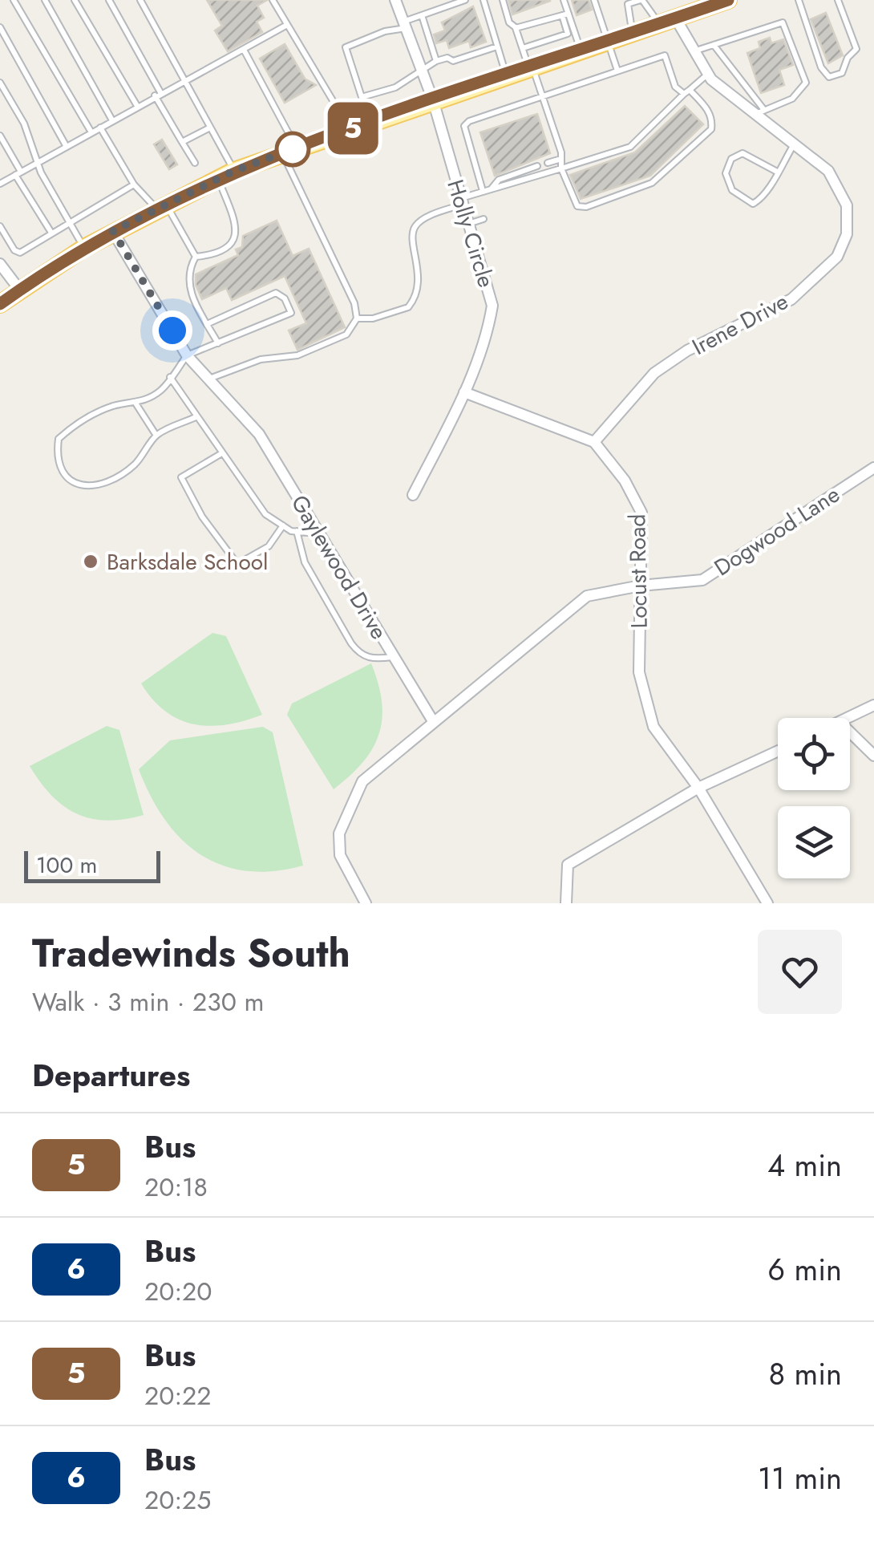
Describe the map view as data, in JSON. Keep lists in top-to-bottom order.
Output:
{
  "streets": {
    "street": [
      "Holly Circle",
      "Irene Drive",
      "Dogwood Lane",
      "Gaylewood Drive",
      "Locust Road"
    ]
  },
  "crossings": [
    ["Holly Circle", "Locust Road"],
    ["Irene Drive", "Locust Road"],
    ["Dogwood Lane", "Gaylewood Drive"],
    ["Dogwood Lane", "Locust Road"]
  ],
  "places": ["Barksdale School"],
  "lines": ["bus line 5"],
  "scale_bar": "100 m",
  "page": {
    "on_map": "5",
    "scale": "100 m",
    "heading": [
      ["Tradewinds South", "Walk · 3 min · 230 m"],
      "Departures"
    ],
    "list": [
      {
        "mark": "5",
        "name": "Bus",
        "note": "20:18",
        "value": "4 min"
      },
      {
        "mark": "6",
        "name": "Bus",
        "note": "20:20",
        "value": "6 min"
      },
      {
        "mark": "5",
        "name": "Bus",
        "note": "20:22",
        "value": "8 min"
      },
      {
        "mark": "6",
        "name": "Bus",
        "note": "20:25",
        "value": "11 min"
      }
    ]
  }
}
